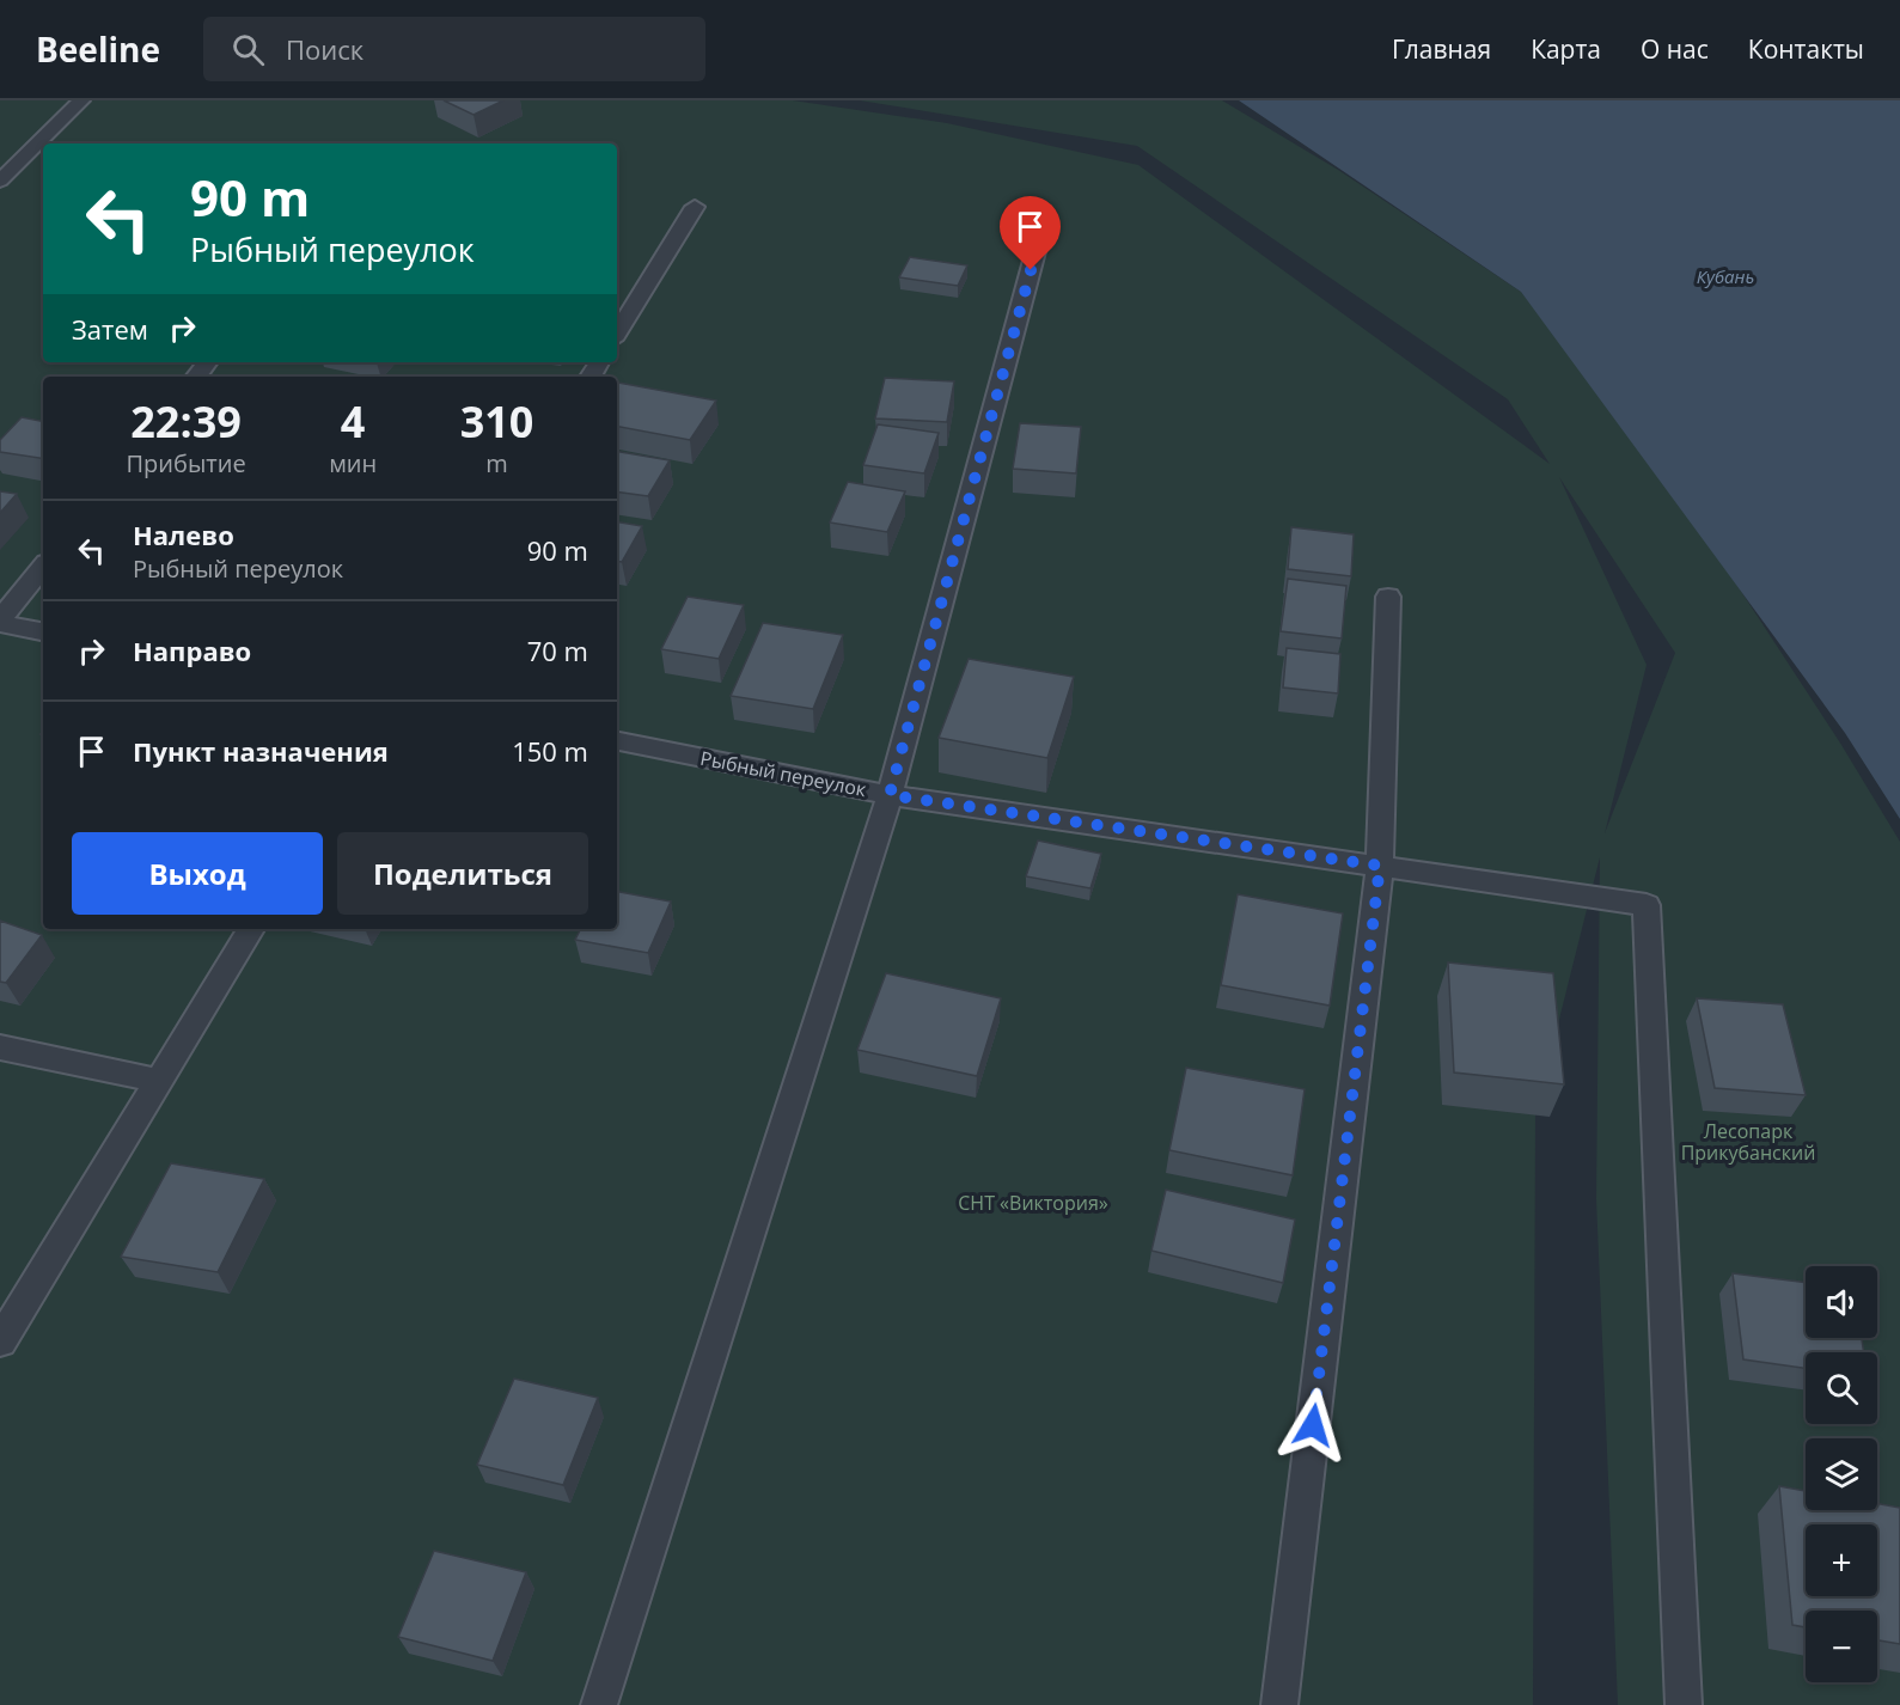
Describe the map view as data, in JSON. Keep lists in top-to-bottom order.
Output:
{
  "streets": {
    "lane": ["Рыбный переулок"]
  },
  "water": ["Кубань"],
  "parks": ["Лесопарк Прикубанский", "СНТ «Виктория»"],
  "page": {
    "header": "Beeline",
    "search": "Поиск",
    "nav": [
      "Главная",
      "Карта",
      "О нас",
      "Контакты"
    ],
    "turn": ["90 m", "Рыбный переулок"],
    "then": "Затем",
    "eta": [
      "22:39",
      "Прибытие",
      "4",
      "мин",
      "310",
      "m"
    ],
    "list": [
      {
        "name": "Налево",
        "note": "Рыбный переулок",
        "value": "90 m"
      },
      {
        "name": "Направо",
        "value": "70 m"
      },
      {
        "name": "Пункт назначения",
        "value": "150 m"
      }
    ],
    "buttons": ["Выход", "Поделиться"],
    "map_buttons": ["+", "−"]
  }
}
